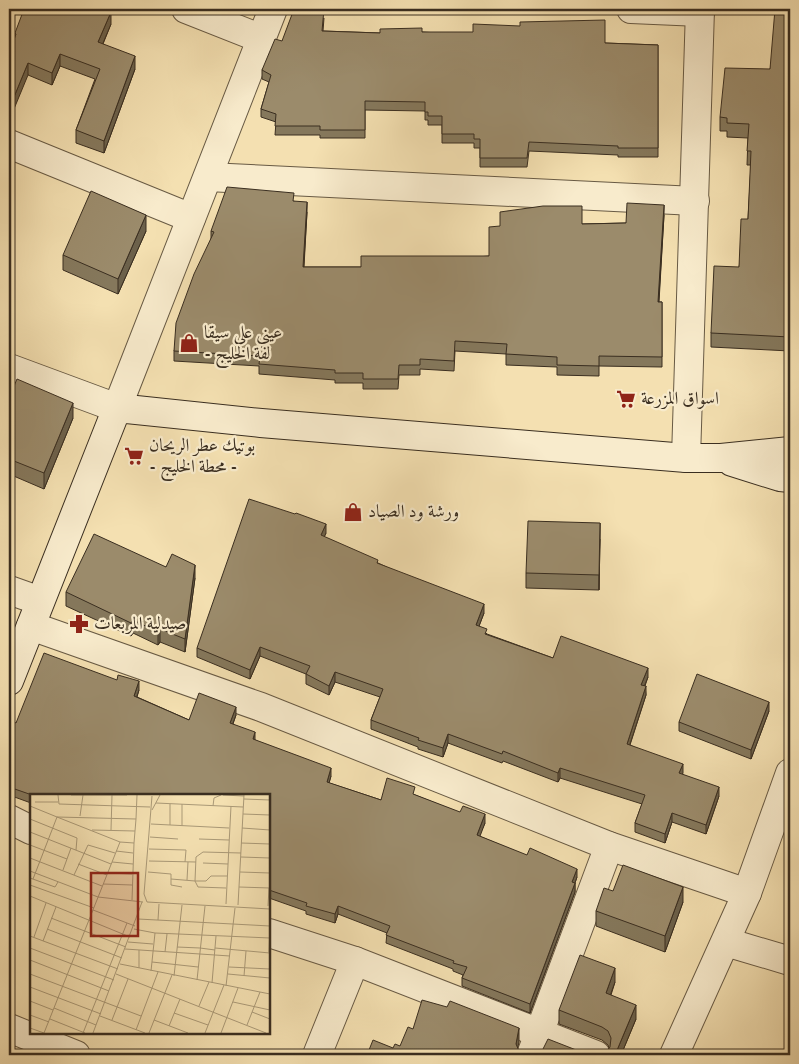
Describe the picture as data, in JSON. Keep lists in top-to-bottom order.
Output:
{
  "places": {
    "shop": ["عيني على سيقا - لفة الخليج", "ورشة ود الصياد"],
    "supermarket": ["اسواق المزرعة", "بوتيك عطر الريحان - محطة الخليج -"],
    "pharmacy": ["صيدلية المربعات"]
  }
}
